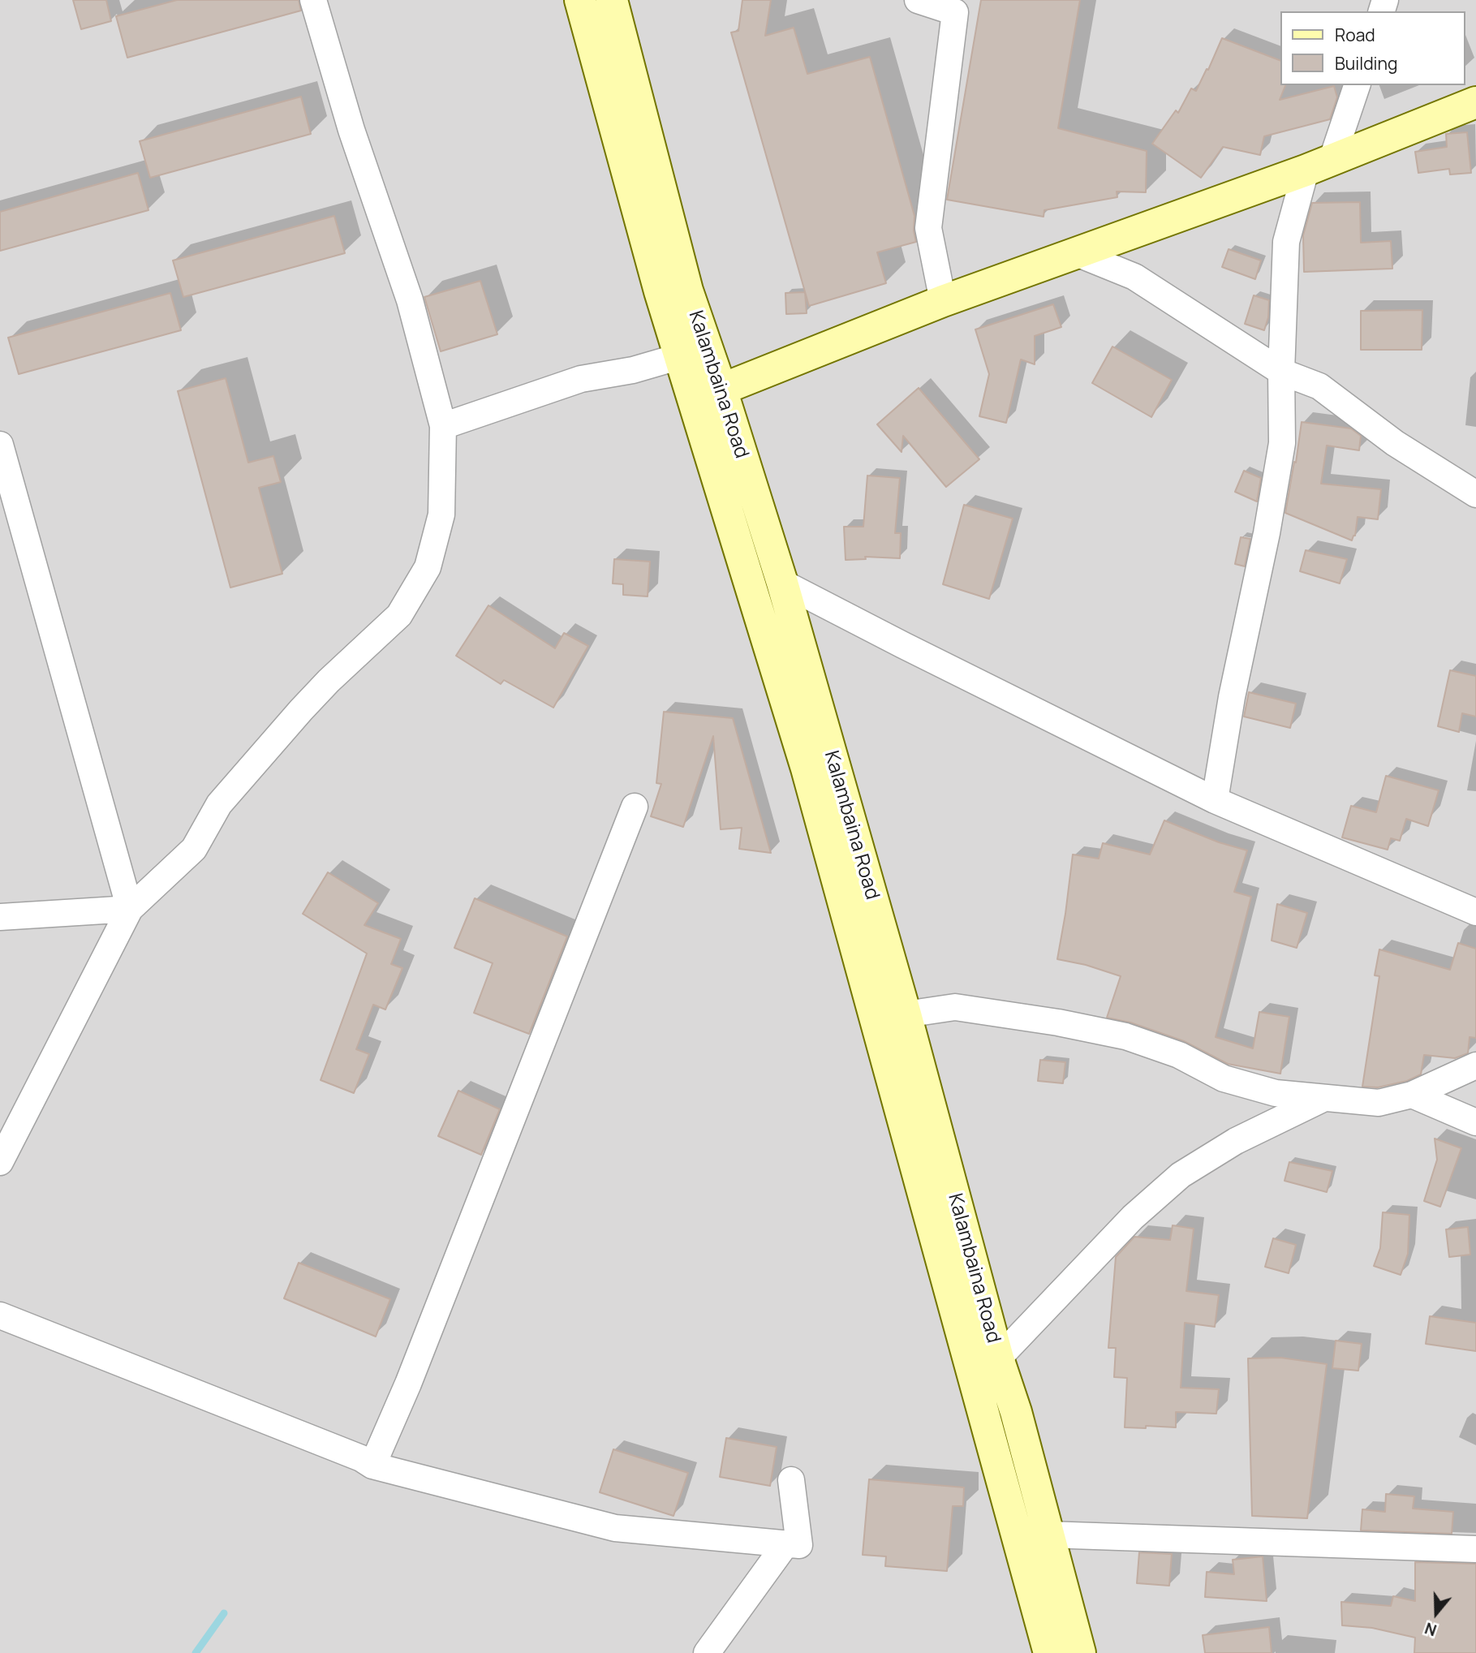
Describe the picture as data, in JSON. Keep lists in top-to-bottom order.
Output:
{
  "streets": {
    "main road": ["Kalambaina Road"]
  },
  "legend": ["Road", "Building"],
  "north": "bottom"
}
